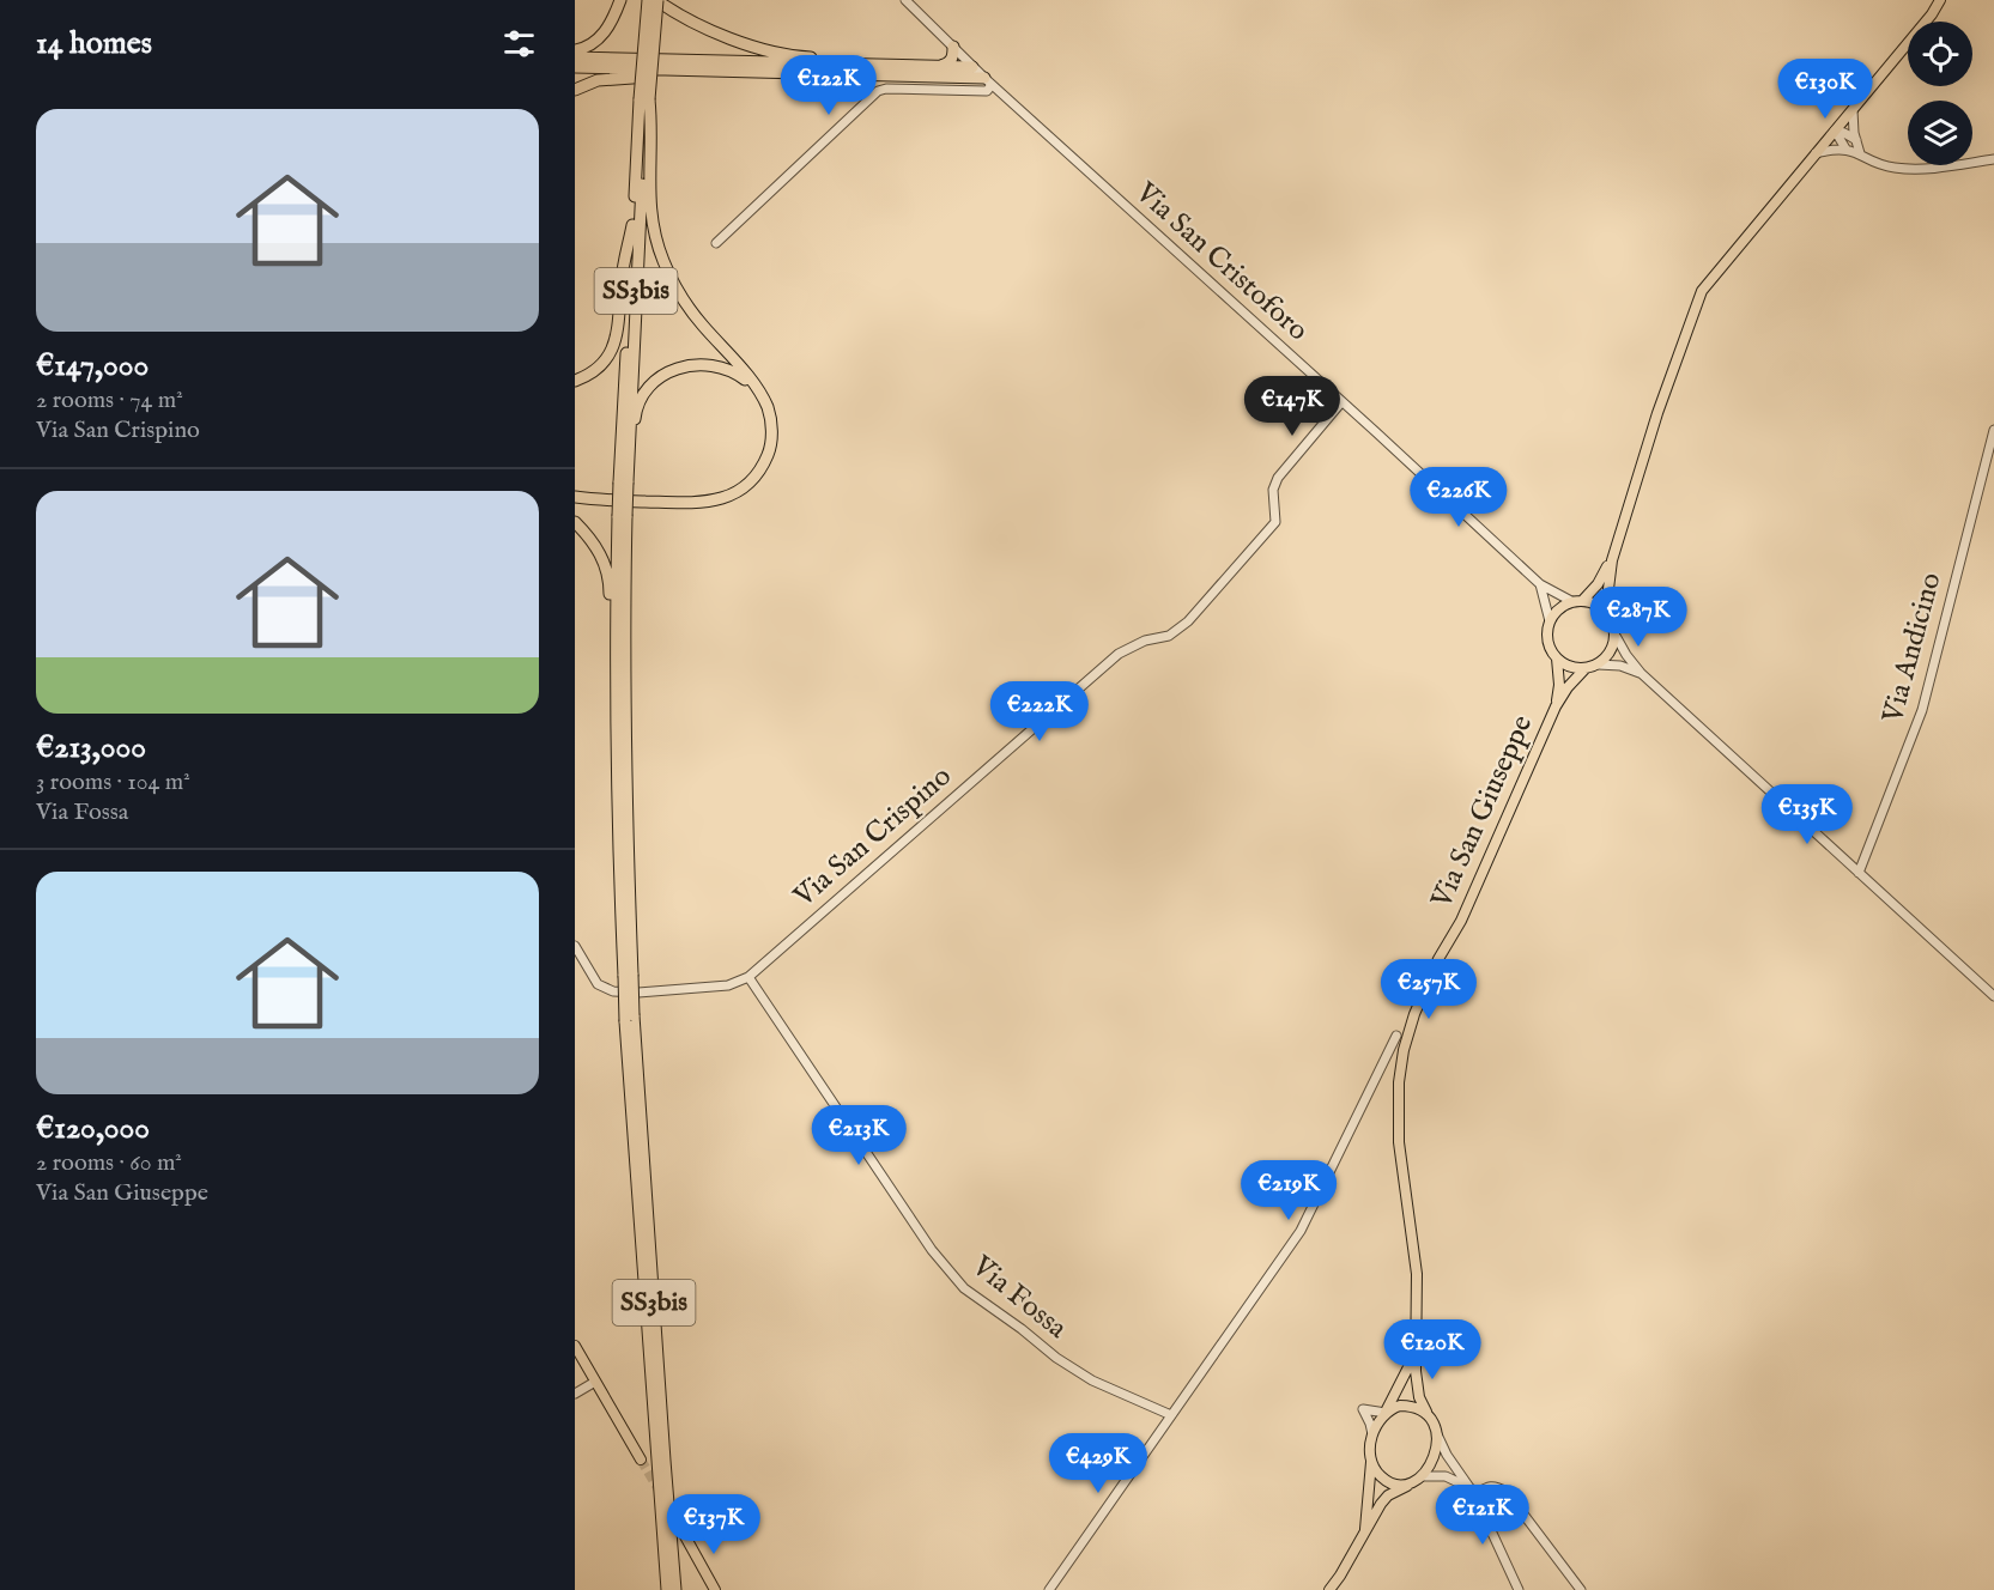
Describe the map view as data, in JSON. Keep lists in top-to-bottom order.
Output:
{
  "streets": {
    "highway": ["SS3bis"],
    "main road": ["Via San Giuseppe"],
    "street": [
      "Via San Cristoforo",
      "Via Andicino",
      "Via San Crispino",
      "Via Fossa"
    ]
  },
  "crossings": [
    ["Via San Cristoforo", "Via San Giuseppe"],
    ["Via San Cristoforo", "Via San Crispino"],
    ["Via San Crispino", "Via Fossa"]
  ],
  "page": {
    "heading": "14 homes",
    "price": [
      "€122K",
      "€130K",
      "€147K",
      "€226K",
      "€287K",
      "€222K",
      "€135K",
      "€257K",
      "€213K",
      "€219K",
      "€120K",
      "€429K",
      "€121K",
      "€137K"
    ],
    "list": [
      {
        "name": "€147,000",
        "note": "2 rooms · 74 m² · Via San Crispino"
      },
      {
        "name": "€213,000",
        "note": "3 rooms · 104 m² · Via Fossa"
      },
      {
        "name": "€120,000",
        "note": "2 rooms · 60 m² · Via San Giuseppe"
      }
    ]
  }
}
